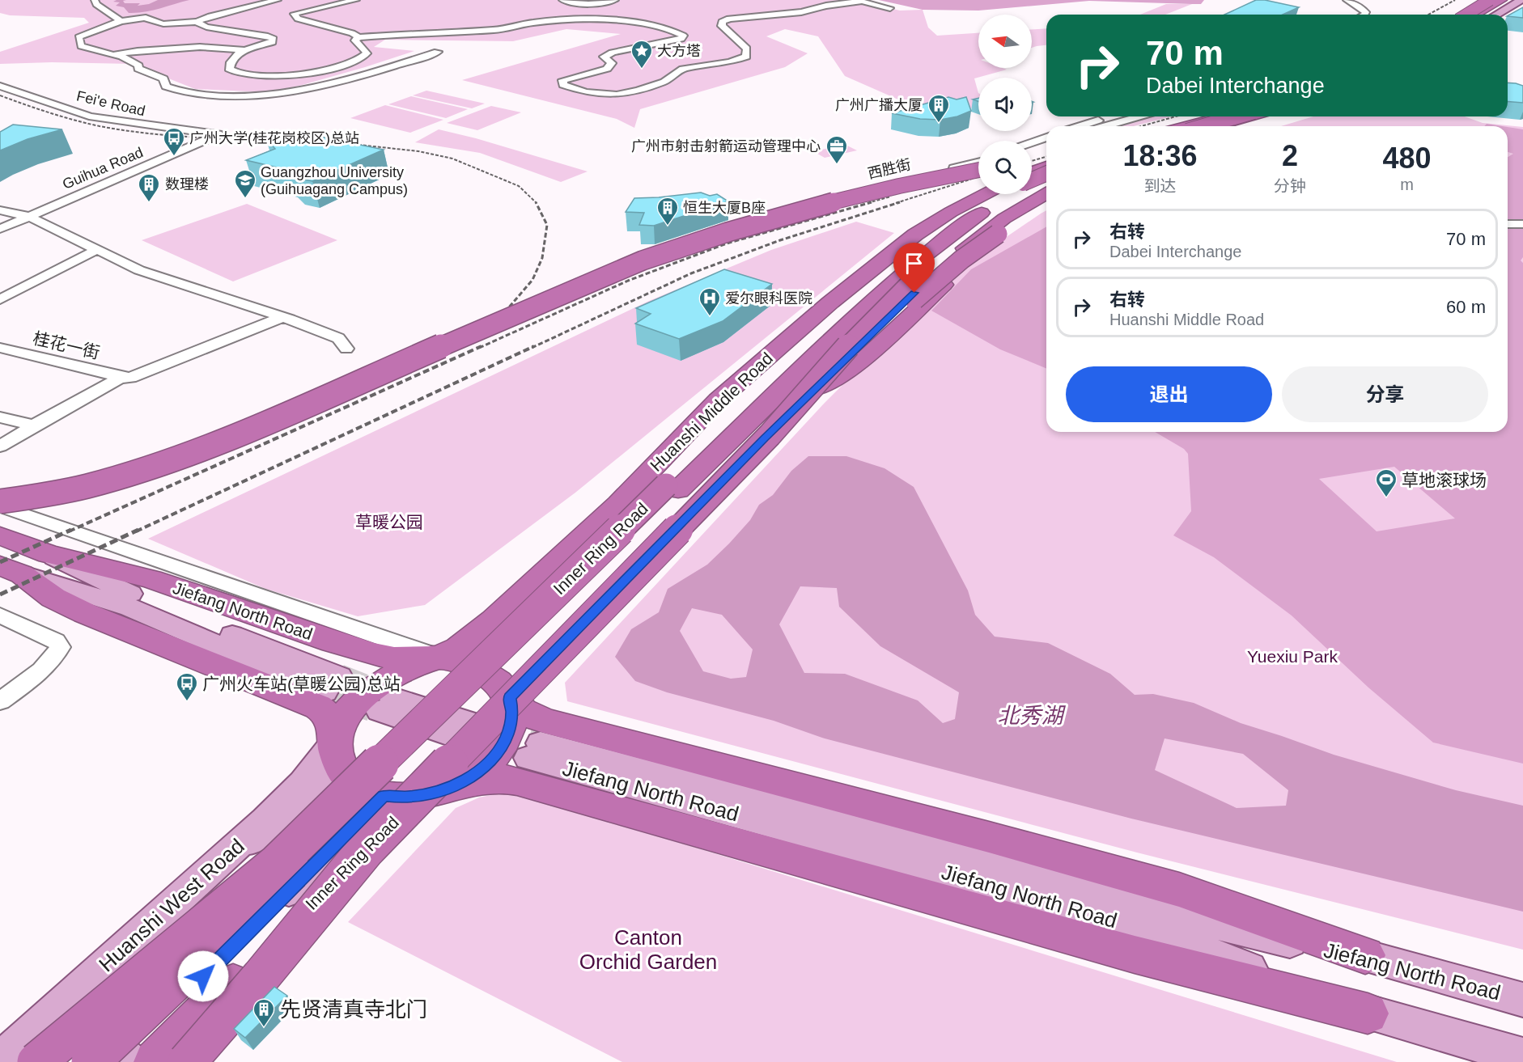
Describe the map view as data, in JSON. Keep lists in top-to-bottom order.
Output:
{
  "streets": {
    "highway": ["Huanshi Middle Road", "Inner Ring Road", "Jiefang North Road"],
    "main road": ["Huanshi West Road"],
    "street": [
      "Fei'e Road",
      "Guihua Road",
      "西胜街",
      "桂花一街"
    ]
  },
  "crossings": [
    ["Fei'e Road", "Guihua Road"],
    ["Huanshi Middle Road", "Inner Ring Road"],
    ["Huanshi Middle Road", "Jiefang North Road"],
    ["Huanshi Middle Road", "Huanshi West Road"],
    ["Jiefang North Road", "Huanshi West Road"]
  ],
  "water": ["北秀湖"],
  "parks": ["草暖公园", "Yuexiu Park", "Canton Orchid Garden"],
  "places": {
    "place": ["大方塔"],
    "building": [
      "广州广播大厦",
      "数理楼",
      "恒生大厦B座",
      "先贤清真寺北门"
    ],
    "bus stop": ["广州大学(桂花岗校区)总站", "广州火车站(草暖公园)总站"],
    "office": ["广州市射击射箭运动管理中心"],
    "school or university": ["Guangzhou University (Guihuagang Campus)"],
    "hospital": ["爱尔眼科医院"],
    "sports": ["草地滚球场"]
  },
  "north": "left",
  "page": {
    "turn": ["70 m", "Dabei Interchange"],
    "eta": [
      "18:36",
      "到达",
      "2",
      "分钟",
      "480",
      "m"
    ],
    "list": [
      {
        "name": "右转",
        "note": "Dabei Interchange",
        "value": "70 m"
      },
      {
        "name": "右转",
        "note": "Huanshi Middle Road",
        "value": "60 m"
      }
    ],
    "buttons": ["退出", "分享"]
  }
}
